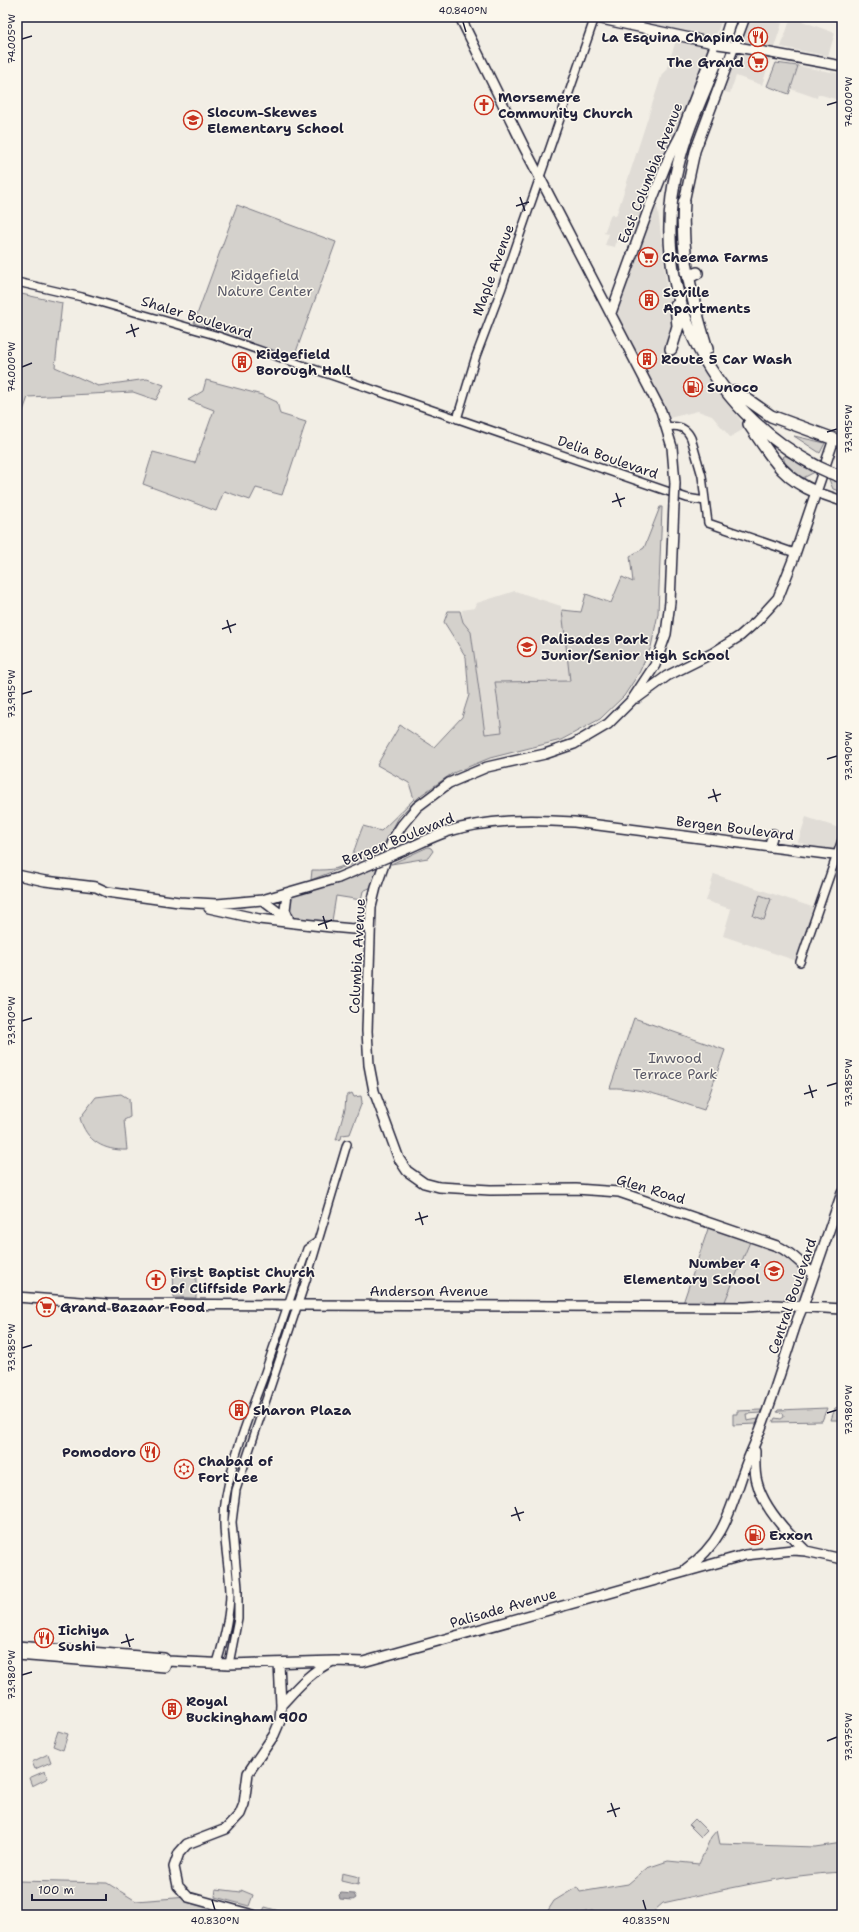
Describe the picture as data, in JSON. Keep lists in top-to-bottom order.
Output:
{
  "streets": {
    "main road": [
      "East Columbia Avenue",
      "Bergen Boulevard",
      "Columbia Avenue",
      "Glen Road",
      "Anderson Avenue",
      "Central Boulevard",
      "Palisade Avenue"
    ],
    "street": ["Maple Avenue", "Shaler Boulevard", "Delia Boulevard"]
  },
  "crossings": [
    ["Maple Avenue", "Shaler Boulevard"],
    ["Shaler Boulevard", "Delia Boulevard"],
    ["Columbia Avenue", "Glen Road"],
    ["Glen Road", "Central Boulevard"],
    ["Anderson Avenue", "Central Boulevard"],
    ["Central Boulevard", "Palisade Avenue"]
  ],
  "parks": ["Ridgefield Nature Center", "Inwood Terrace Park"],
  "places": {
    "restaurant": ["La Esquina Chapina", "Pomodoro", "Iichiya Sushi"],
    "supermarket": ["The Grand", "Cheema Farms", "Grand Bazaar Food"],
    "church": ["Morsemere Community Church", "First Baptist Church of Cliffside Park"],
    "school or university": ["Slocum-Skewes Elementary School", "Palisades Park Junior/Senior High School", "Number 4 Elementary School"],
    "building": [
      "Seville Apartments",
      "Route 5 Car Wash",
      "Ridgefield Borough Hall",
      "Sharon Plaza",
      "Royal Buckingham 900"
    ],
    "fuel station": ["Sunoco", "Exxon"],
    "synagogue": ["Chabad of Fort Lee"]
  },
  "scale_bar": "100 m",
  "coordinates": [
    "40.840°N",
    "74.005°W",
    "74.000°W",
    "73.995°W",
    "73.990°W",
    "73.985°W",
    "73.980°W",
    "73.975°W",
    "40.830°N",
    "40.835°N"
  ]
}
